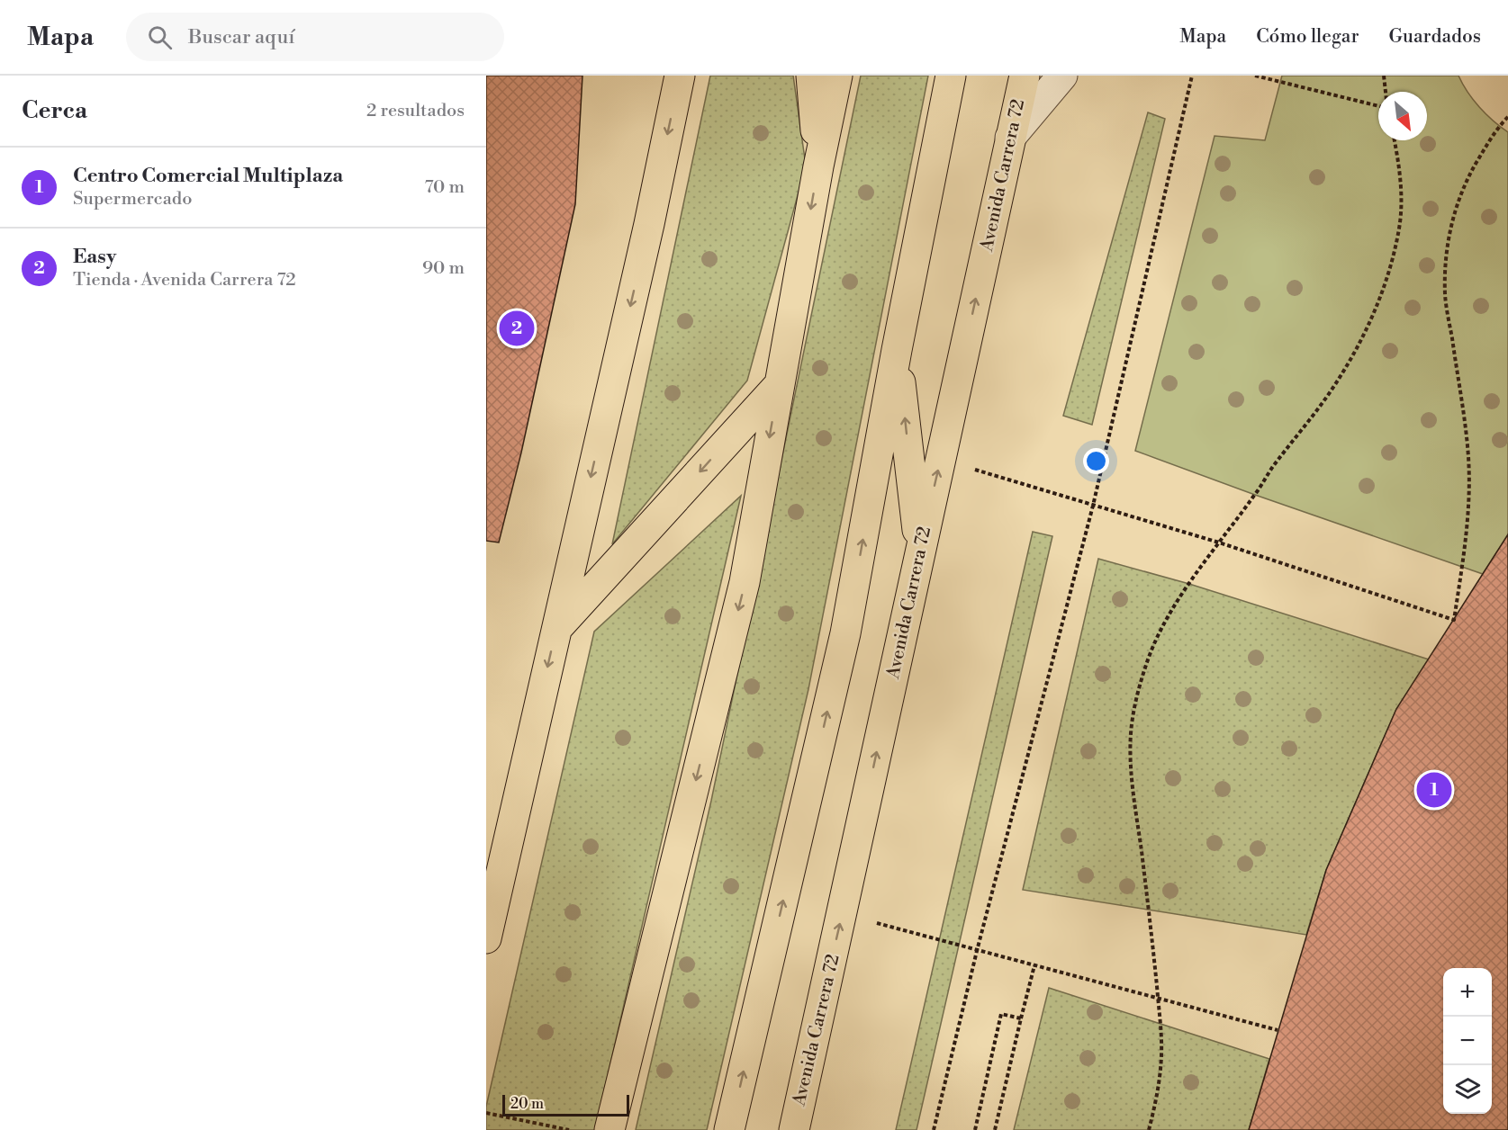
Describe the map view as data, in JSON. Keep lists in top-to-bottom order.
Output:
{
  "streets": {
    "highway": ["Avenida Carrera 72"]
  },
  "scale_bar": "20 m",
  "north": "bottom right",
  "page": {
    "header": "Mapa",
    "search": "Buscar aquí",
    "nav": ["Mapa", "Cómo llegar", "Guardados"],
    "heading": ["Cerca", "2 resultados"],
    "list": [
      {
        "mark": "1",
        "name": "Centro Comercial Multiplaza",
        "note": "Supermercado",
        "value": "70 m"
      },
      {
        "mark": "2",
        "name": "Easy",
        "note": "Tienda · Avenida Carrera 72",
        "value": "90 m"
      }
    ],
    "pins": ["2", "1"],
    "map_buttons": ["+", "−"],
    "scale": "20 m"
  }
}
